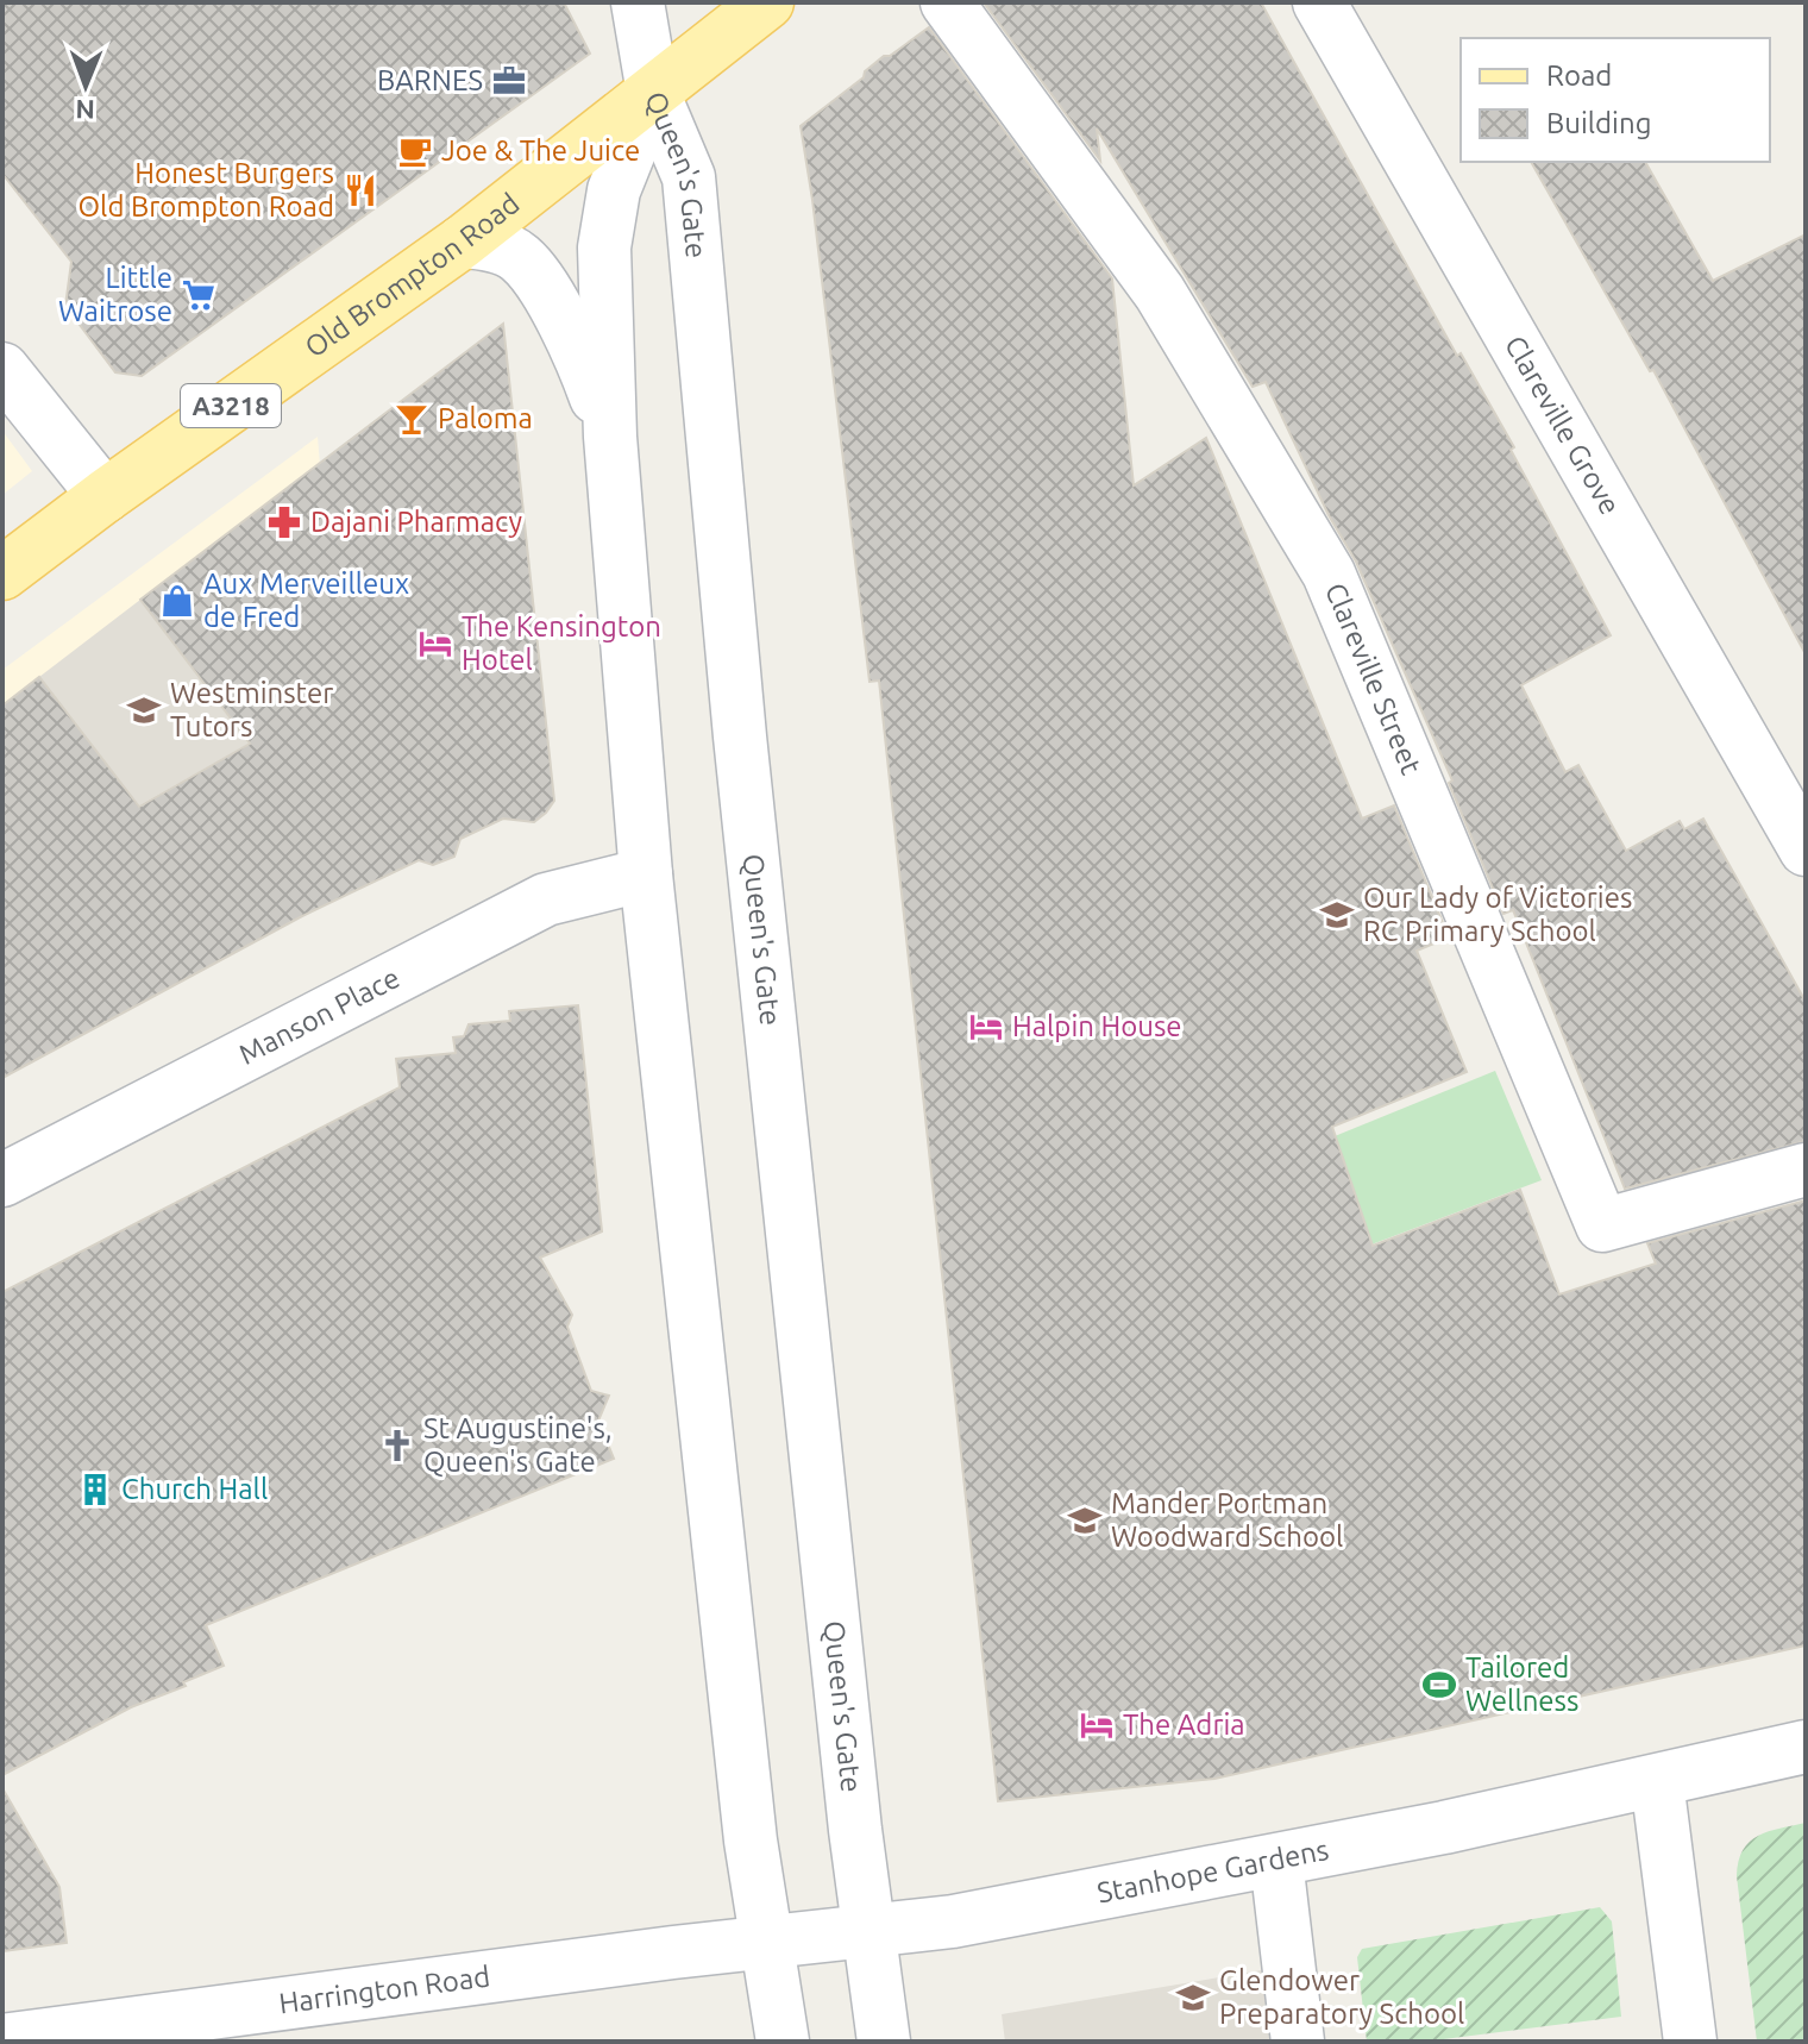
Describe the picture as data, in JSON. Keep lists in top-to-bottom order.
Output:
{
  "streets": {
    "main road": ["Old Brompton Road", "A3218"],
    "street": [
      "Queen's Gate",
      "Clareville Grove",
      "Clareville Street",
      "Manson Place",
      "Stanhope Gardens",
      "Harrington Road"
    ]
  },
  "crossings": [
    ["Queen's Gate", "Old Brompton Road"],
    ["Queen's Gate", "Manson Place"],
    ["Queen's Gate", "Stanhope Gardens"],
    ["Queen's Gate", "Harrington Road"],
    ["Stanhope Gardens", "Harrington Road"]
  ],
  "places": {
    "office": ["BARNES"],
    "cafe": ["Joe & The Juice"],
    "restaurant": ["Honest Burgers Old Brompton Road"],
    "supermarket": ["Little Waitrose"],
    "bar": ["Paloma"],
    "pharmacy": ["Dajani Pharmacy"],
    "shop": ["Aux Merveilleux de Fred"],
    "hotel": ["The Kensington Hotel", "Halpin House", "The Adria"],
    "school or university": [
      "Westminster Tutors",
      "Our Lady of Victories RC Primary School",
      "Mander Portman Woodward School",
      "Glendower Preparatory School"
    ],
    "church": ["St Augustine's, Queen's Gate"],
    "building": ["Church Hall"],
    "sports": ["Tailored Wellness"]
  },
  "legend": ["Road", "Building"],
  "north": "bottom"
}
